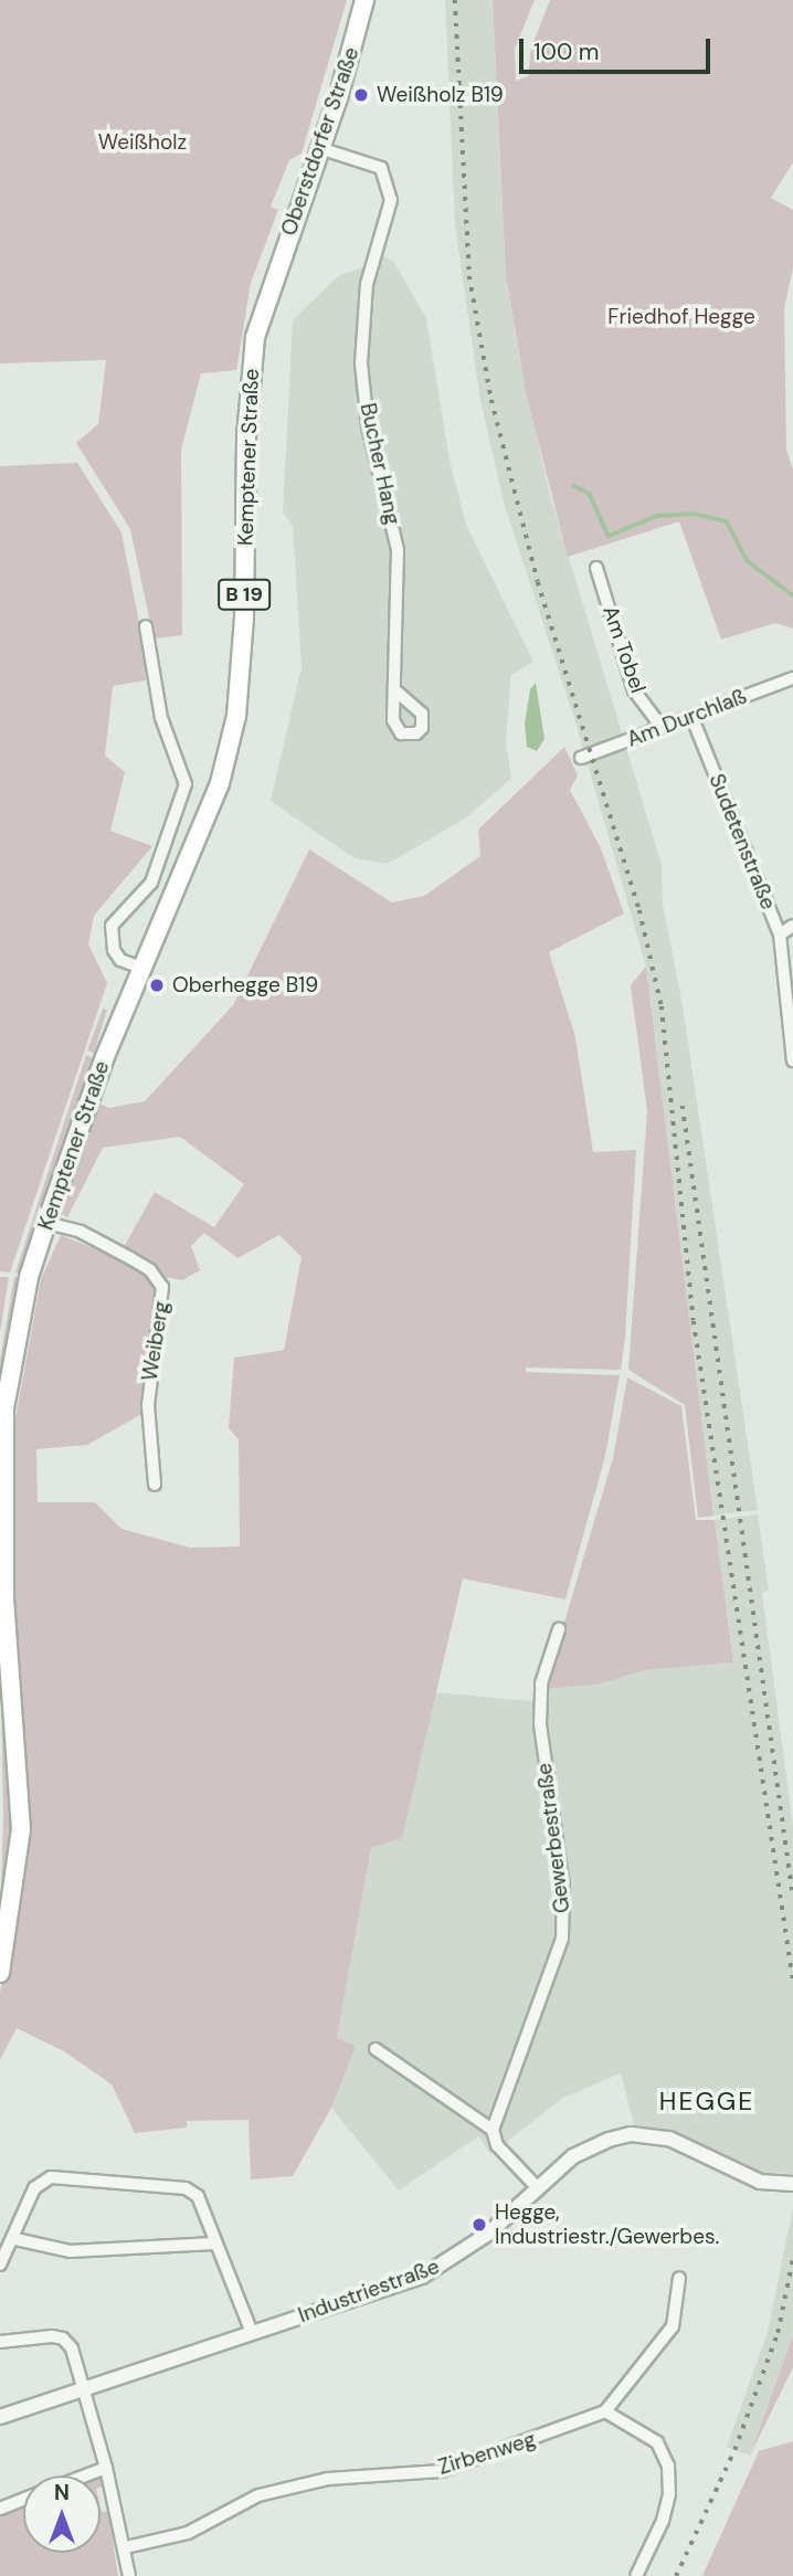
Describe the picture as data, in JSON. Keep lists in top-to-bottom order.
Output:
{
  "streets": {
    "main road": ["Oberstdorfer Straße", "Kemptener Straße", "B 19"],
    "street": [
      "Bucher Hang",
      "Am Tobel",
      "Am Durchlaß",
      "Sudetenstraße",
      "Weiberg",
      "Gewerbestraße",
      "Industriestraße",
      "Zirbenweg"
    ]
  },
  "crossings": [
    ["Oberstdorfer Straße", "Kemptener Straße"],
    ["Oberstdorfer Straße", "Bucher Hang"],
    ["Kemptener Straße", "Weiberg"],
    ["Am Tobel", "Am Durchlaß"],
    ["Am Durchlaß", "Sudetenstraße"]
  ],
  "districts": ["HEGGE"],
  "parks": ["Weißholz", "Friedhof Hegge"],
  "places": ["Weißholz B19", "Oberhegge B19", "Hegge, Industriestr./Gewerbes."],
  "scale_bar": "100 m",
  "north": "top"
}
